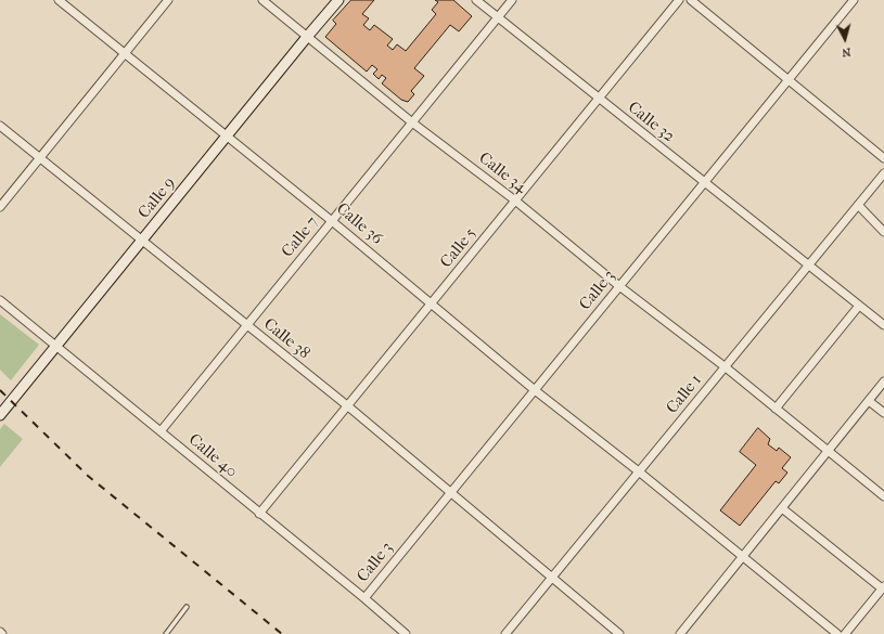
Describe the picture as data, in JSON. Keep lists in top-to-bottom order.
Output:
{
  "streets": {
    "main road": ["Calle 9"],
    "street": [
      "Calle 32",
      "Calle 34",
      "Calle 36",
      "Calle 7",
      "Calle 5",
      "Calle 3",
      "Calle 38",
      "Calle 1",
      "Calle 40"
    ]
  },
  "crossings": [
    ["Calle 32", "Calle 7"],
    ["Calle 32", "Calle 5"],
    ["Calle 32", "Calle 3"],
    ["Calle 32", "Calle 1"],
    ["Calle 34", "Calle 9"],
    ["Calle 34", "Calle 7"],
    ["Calle 34", "Calle 5"],
    ["Calle 34", "Calle 3"],
    ["Calle 34", "Calle 1"],
    ["Calle 9", "Calle 36"],
    ["Calle 9", "Calle 38"],
    ["Calle 9", "Calle 40"],
    ["Calle 36", "Calle 7"],
    ["Calle 36", "Calle 5"],
    ["Calle 36", "Calle 3"],
    ["Calle 36", "Calle 1"],
    ["Calle 7", "Calle 38"],
    ["Calle 7", "Calle 40"],
    ["Calle 5", "Calle 38"],
    ["Calle 5", "Calle 40"],
    ["Calle 3", "Calle 38"],
    ["Calle 3", "Calle 40"],
    ["Calle 38", "Calle 1"]
  ],
  "north": "bottom"
}
